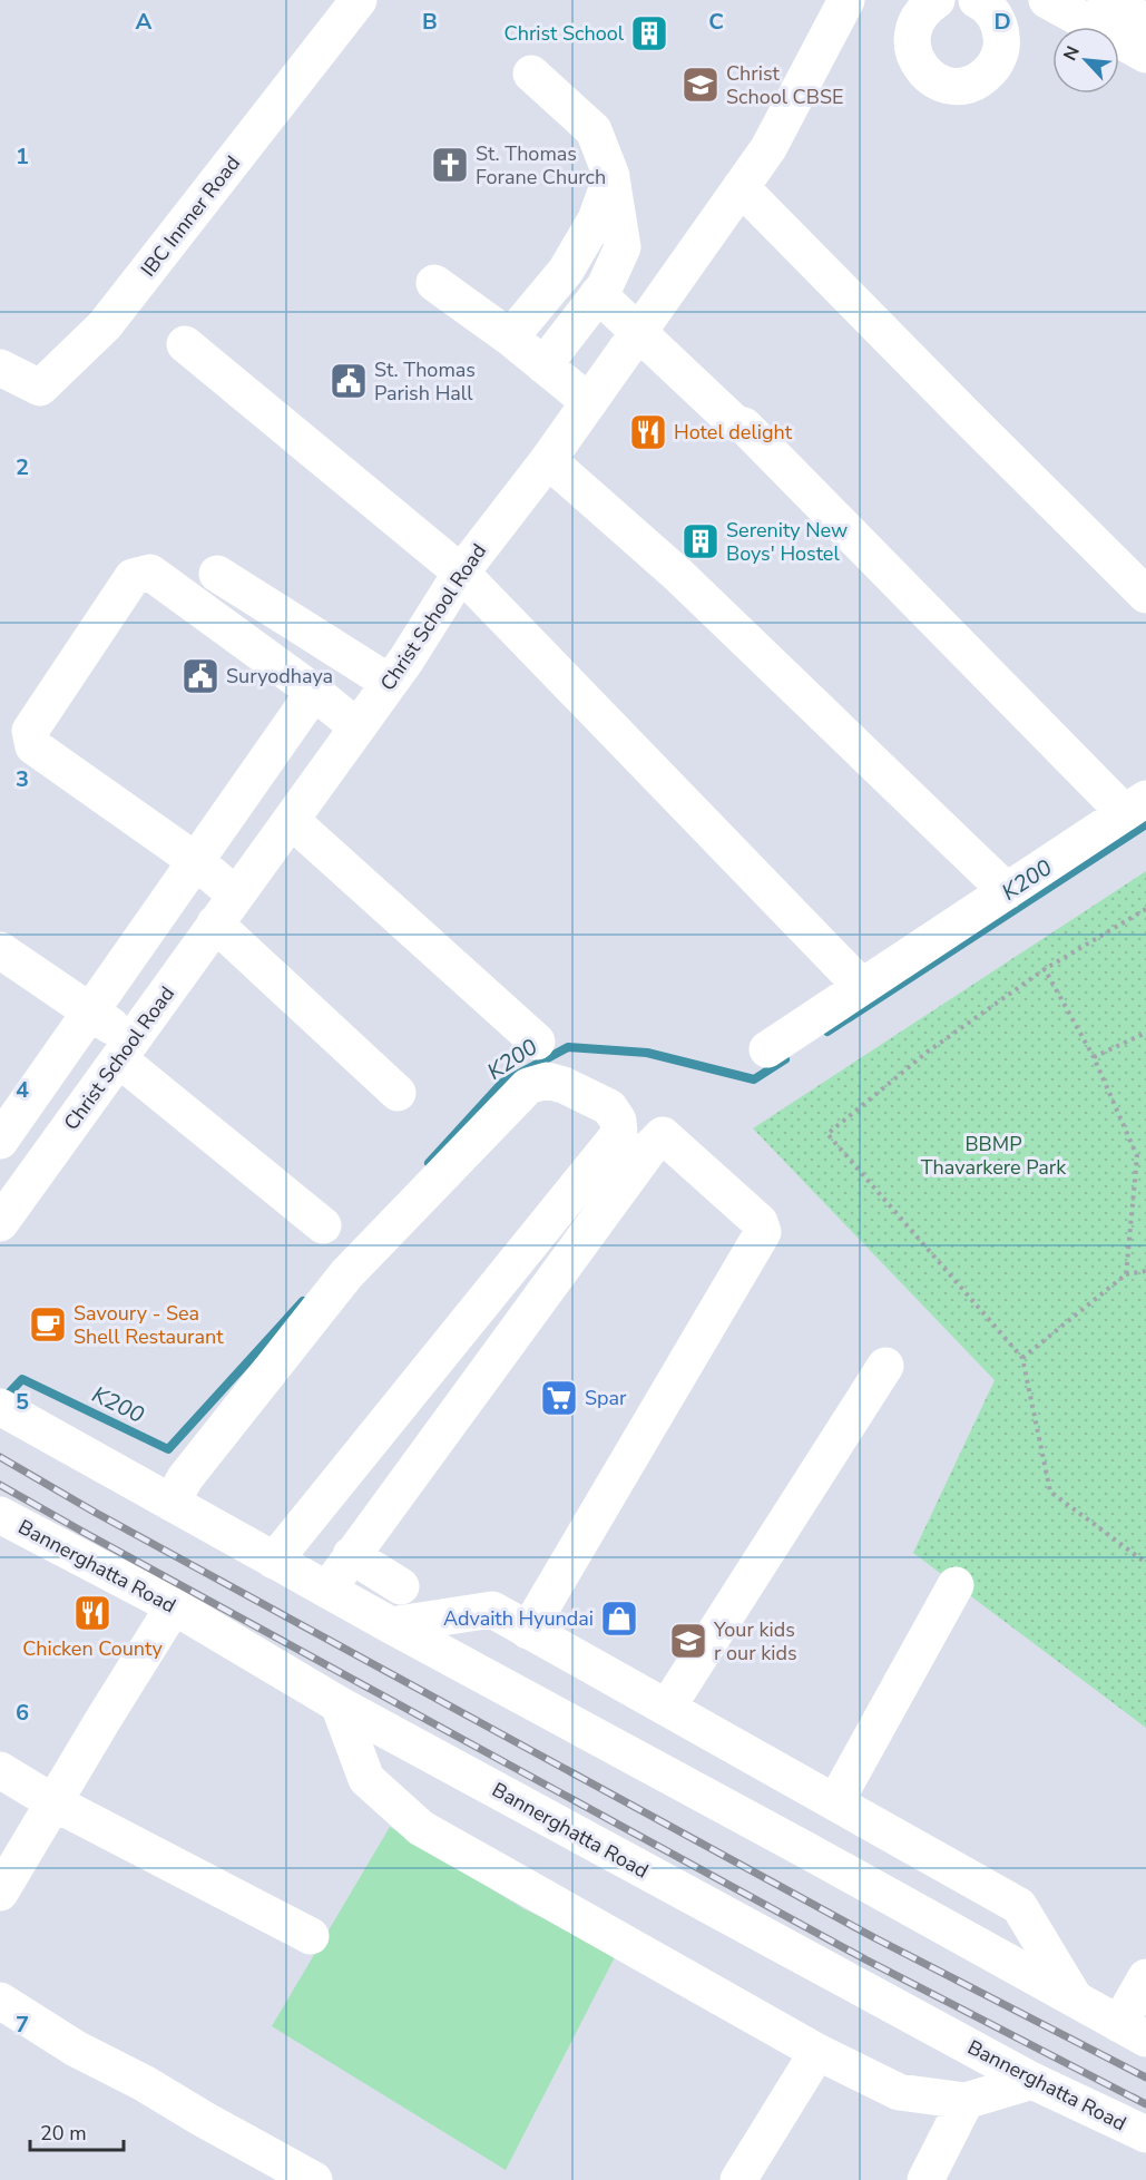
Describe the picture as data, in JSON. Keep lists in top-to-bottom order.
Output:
{
  "streets": {
    "street": ["IBC Innner Road", "Christ School Road", "Bannerghatta Road"]
  },
  "water": ["K200"],
  "parks": ["BBMP Thavarkere Park"],
  "places": {
    "building": ["Christ School", "Serenity New Boys' Hostel"],
    "school or university": ["Christ School CBSE", "Your kids r our kids"],
    "church": ["St. Thomas Forane Church"],
    "public building": ["St. Thomas Parish Hall", "Suryodhaya"],
    "restaurant": ["Hotel delight", "Chicken County"],
    "cafe": ["Savoury - Sea Shell Restaurant"],
    "supermarket": ["Spar"],
    "shop": ["Advaith Hyundai"]
  },
  "scale_bar": "20 m",
  "north": "top left",
  "grid": {
    "columns": [
      "A",
      "B",
      "C",
      "D"
    ],
    "rows": [
      "1",
      "2",
      "3",
      "4",
      "5",
      "6",
      "7"
    ]
  }
}
